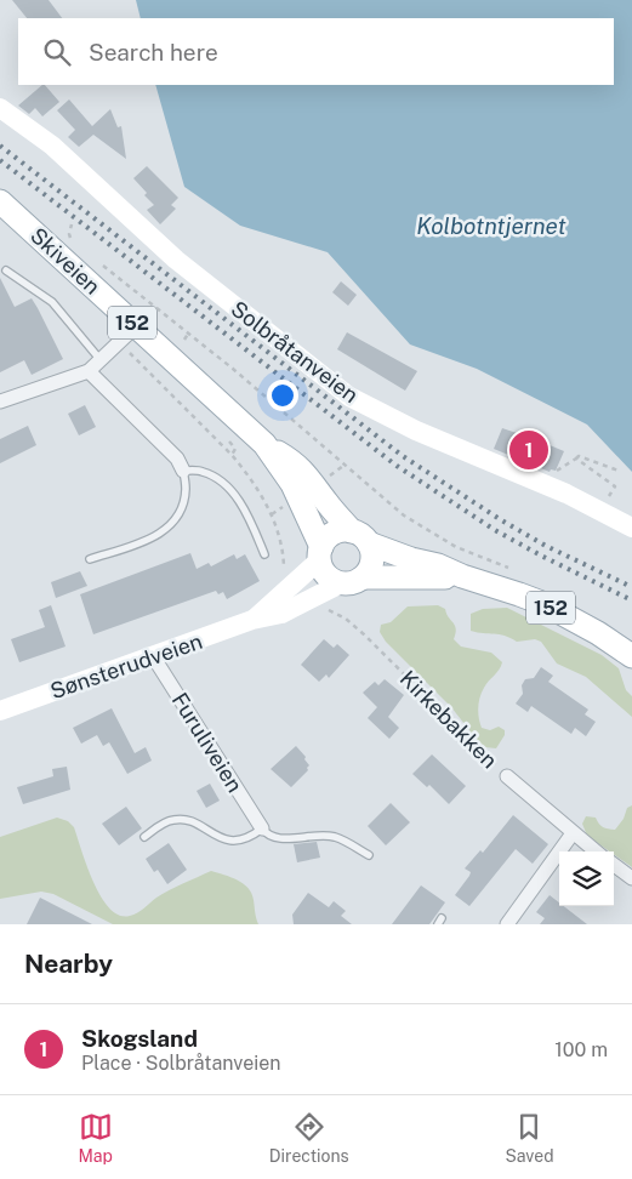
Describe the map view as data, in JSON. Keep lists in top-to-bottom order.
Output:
{
  "streets": {
    "main road": ["Skiveien", "152"],
    "street": [
      "Solbråtanveien",
      "Sønsterudveien",
      "Kirkebakken",
      "Furuliveien"
    ]
  },
  "crossings": [
    ["Skiveien", "152"],
    ["Skiveien", "Sønsterudveien"],
    ["152", "Sønsterudveien"],
    ["Sønsterudveien", "Furuliveien"]
  ],
  "water": ["Kolbotntjernet"],
  "page": {
    "search": "Search here",
    "pins": "1",
    "heading": "Nearby",
    "list": [
      {
        "mark": "1",
        "name": "Skogsland",
        "note": "Place · Solbråtanveien",
        "value": "100 m"
      }
    ],
    "nav": ["Map", "Directions", "Saved"]
  }
}
